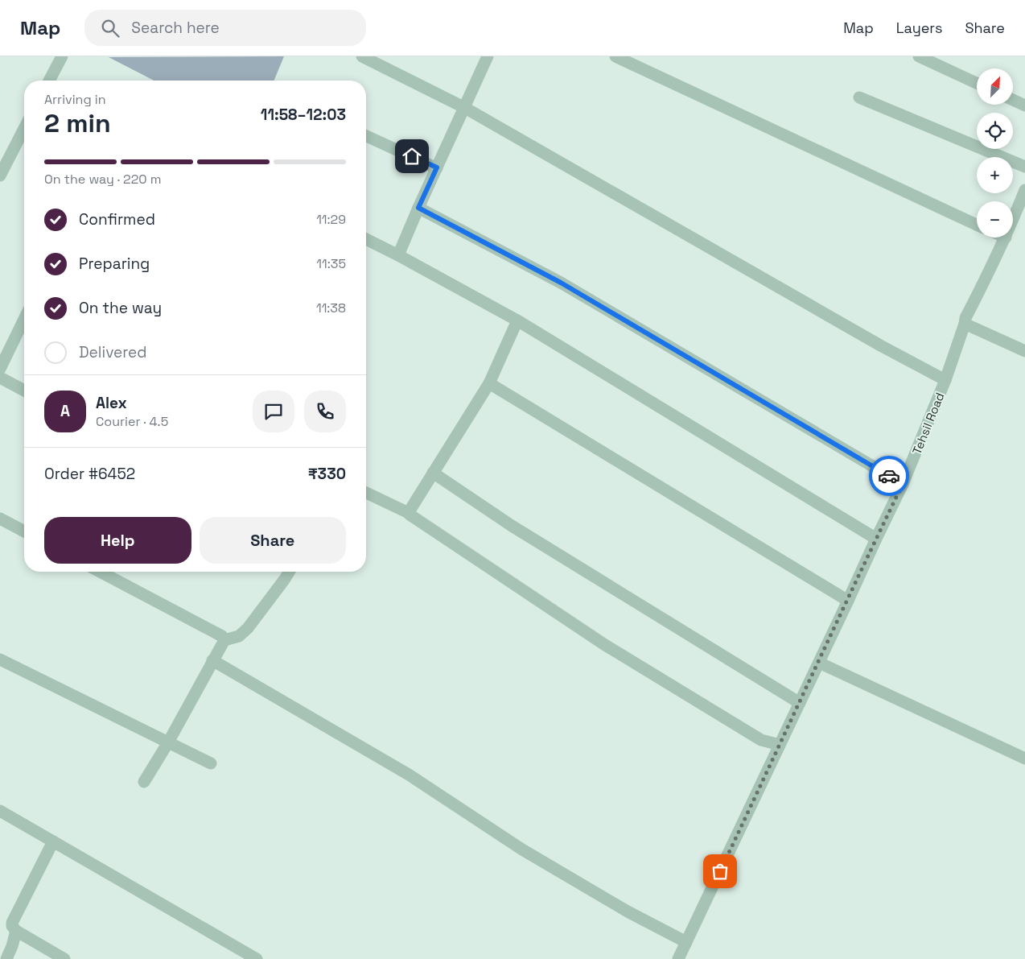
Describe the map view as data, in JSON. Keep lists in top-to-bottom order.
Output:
{
  "streets": {
    "street": ["Tehsil Road"]
  },
  "north": "top right",
  "page": {
    "header": "Map",
    "search": "Search here",
    "nav": ["Map", "Layers", "Share"],
    "map_buttons": ["+", "−"],
    "heading": ["2 min", "Arriving in", "11:58–12:03"],
    "panel": [
      "Alex",
      "Courier · 4.5",
      "Order #6452",
      "₹330"
    ],
    "bar": "On the way · 220 m",
    "list": [
      ["Confirmed", "11:29"],
      ["Preparing", "11:35"],
      ["On the way", "11:38"],
      "Delivered"
    ],
    "round": "A",
    "buttons": ["Help", "Share"]
  }
}
